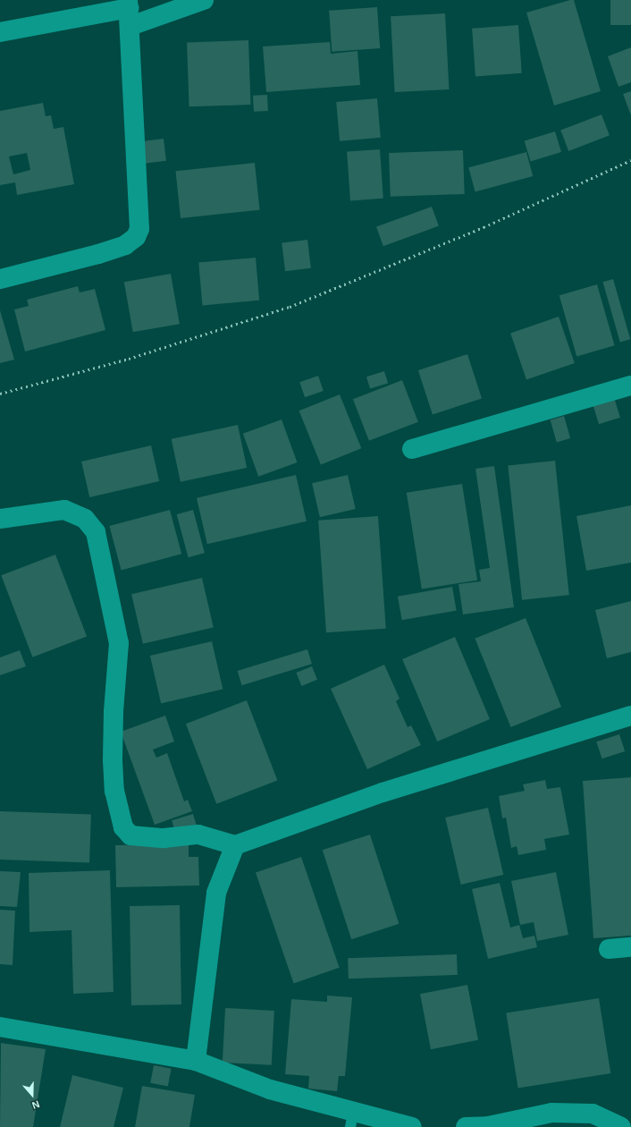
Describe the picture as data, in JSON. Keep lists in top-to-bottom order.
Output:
{
  "north": "bottom"
}
